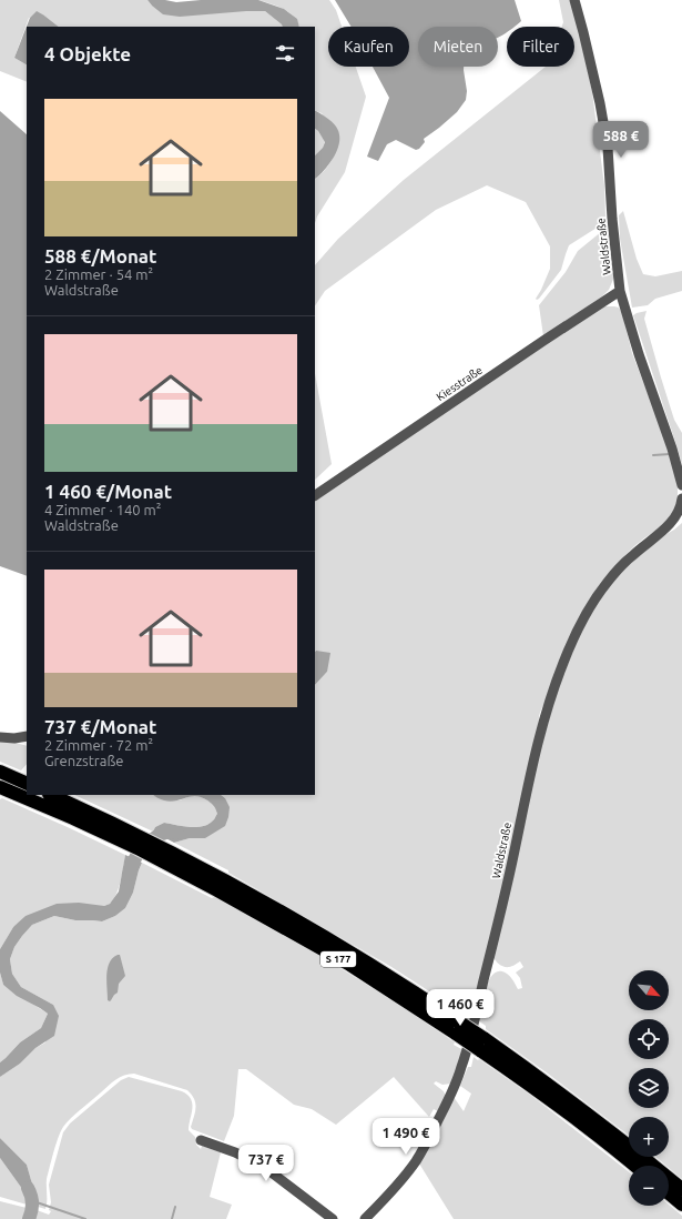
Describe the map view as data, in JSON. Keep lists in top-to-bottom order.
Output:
{
  "streets": {
    "highway": ["S 177"],
    "street": ["Waldstraße", "Kiesstraße"]
  },
  "crossings": [
    ["Waldstraße", "Kiesstraße"]
  ],
  "north": "bottom right",
  "page": {
    "chip": ["Kaufen", "Mieten", "Filter"],
    "heading": "4 Objekte",
    "list": [
      {
        "name": "588 €/Monat",
        "note": "2 Zimmer · 54 m² · Waldstraße"
      },
      {
        "name": "1 460 €/Monat",
        "note": "4 Zimmer · 140 m² · Waldstraße"
      },
      {
        "name": "737 €/Monat",
        "note": "2 Zimmer · 72 m² · Grenzstraße"
      }
    ],
    "price": [
      "588 €",
      "1 460 €",
      "1 490 €",
      "737 €"
    ],
    "map_buttons": ["+", "−"]
  }
}
